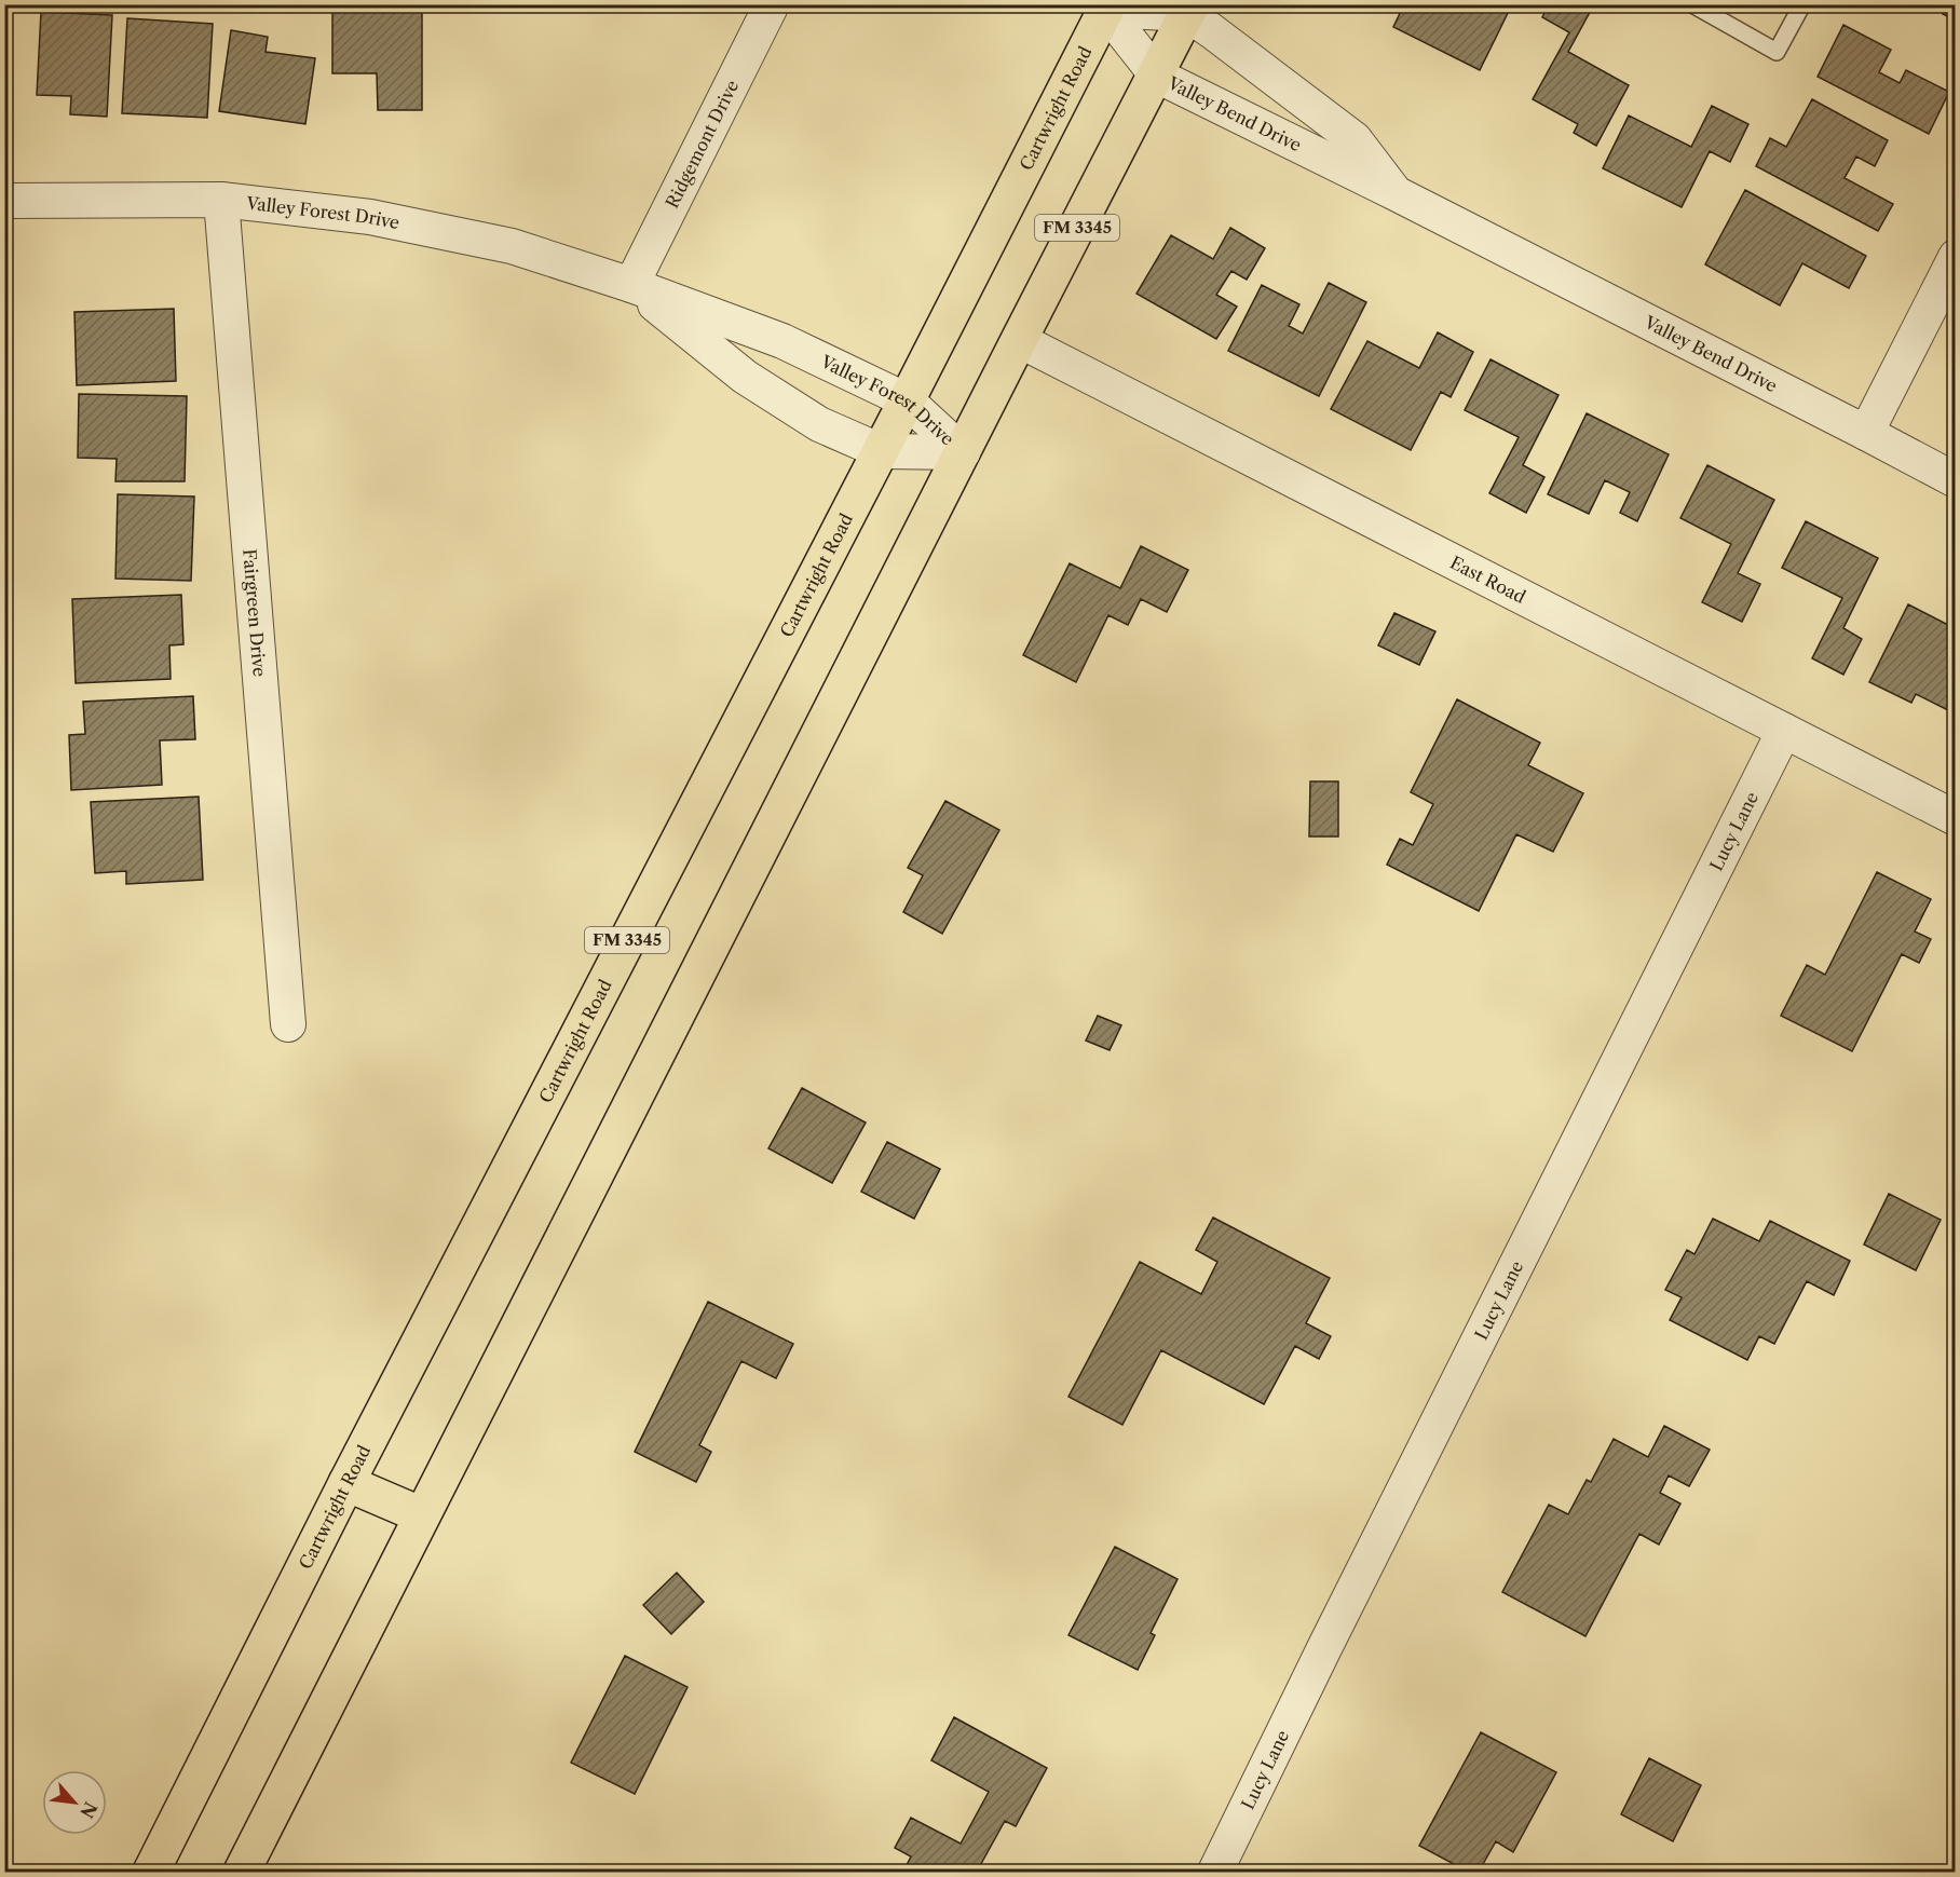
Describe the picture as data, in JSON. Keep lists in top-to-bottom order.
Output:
{
  "streets": {
    "main road": ["Cartwright Road", "FM 3345"],
    "street": [
      "Valley Bend Drive",
      "Ridgemont Drive",
      "Valley Forest Drive",
      "East Road",
      "Fairgreen Drive",
      "Lucy Lane"
    ]
  },
  "crossings": [
    ["Cartwright Road", "Valley Bend Drive"],
    ["Cartwright Road", "Valley Forest Drive"],
    ["Valley Bend Drive", "FM 3345"],
    ["Ridgemont Drive", "Valley Forest Drive"],
    ["Valley Forest Drive", "FM 3345"],
    ["Valley Forest Drive", "Fairgreen Drive"],
    ["FM 3345", "East Road"],
    ["East Road", "Lucy Lane"]
  ],
  "north": "bottom right"
}
